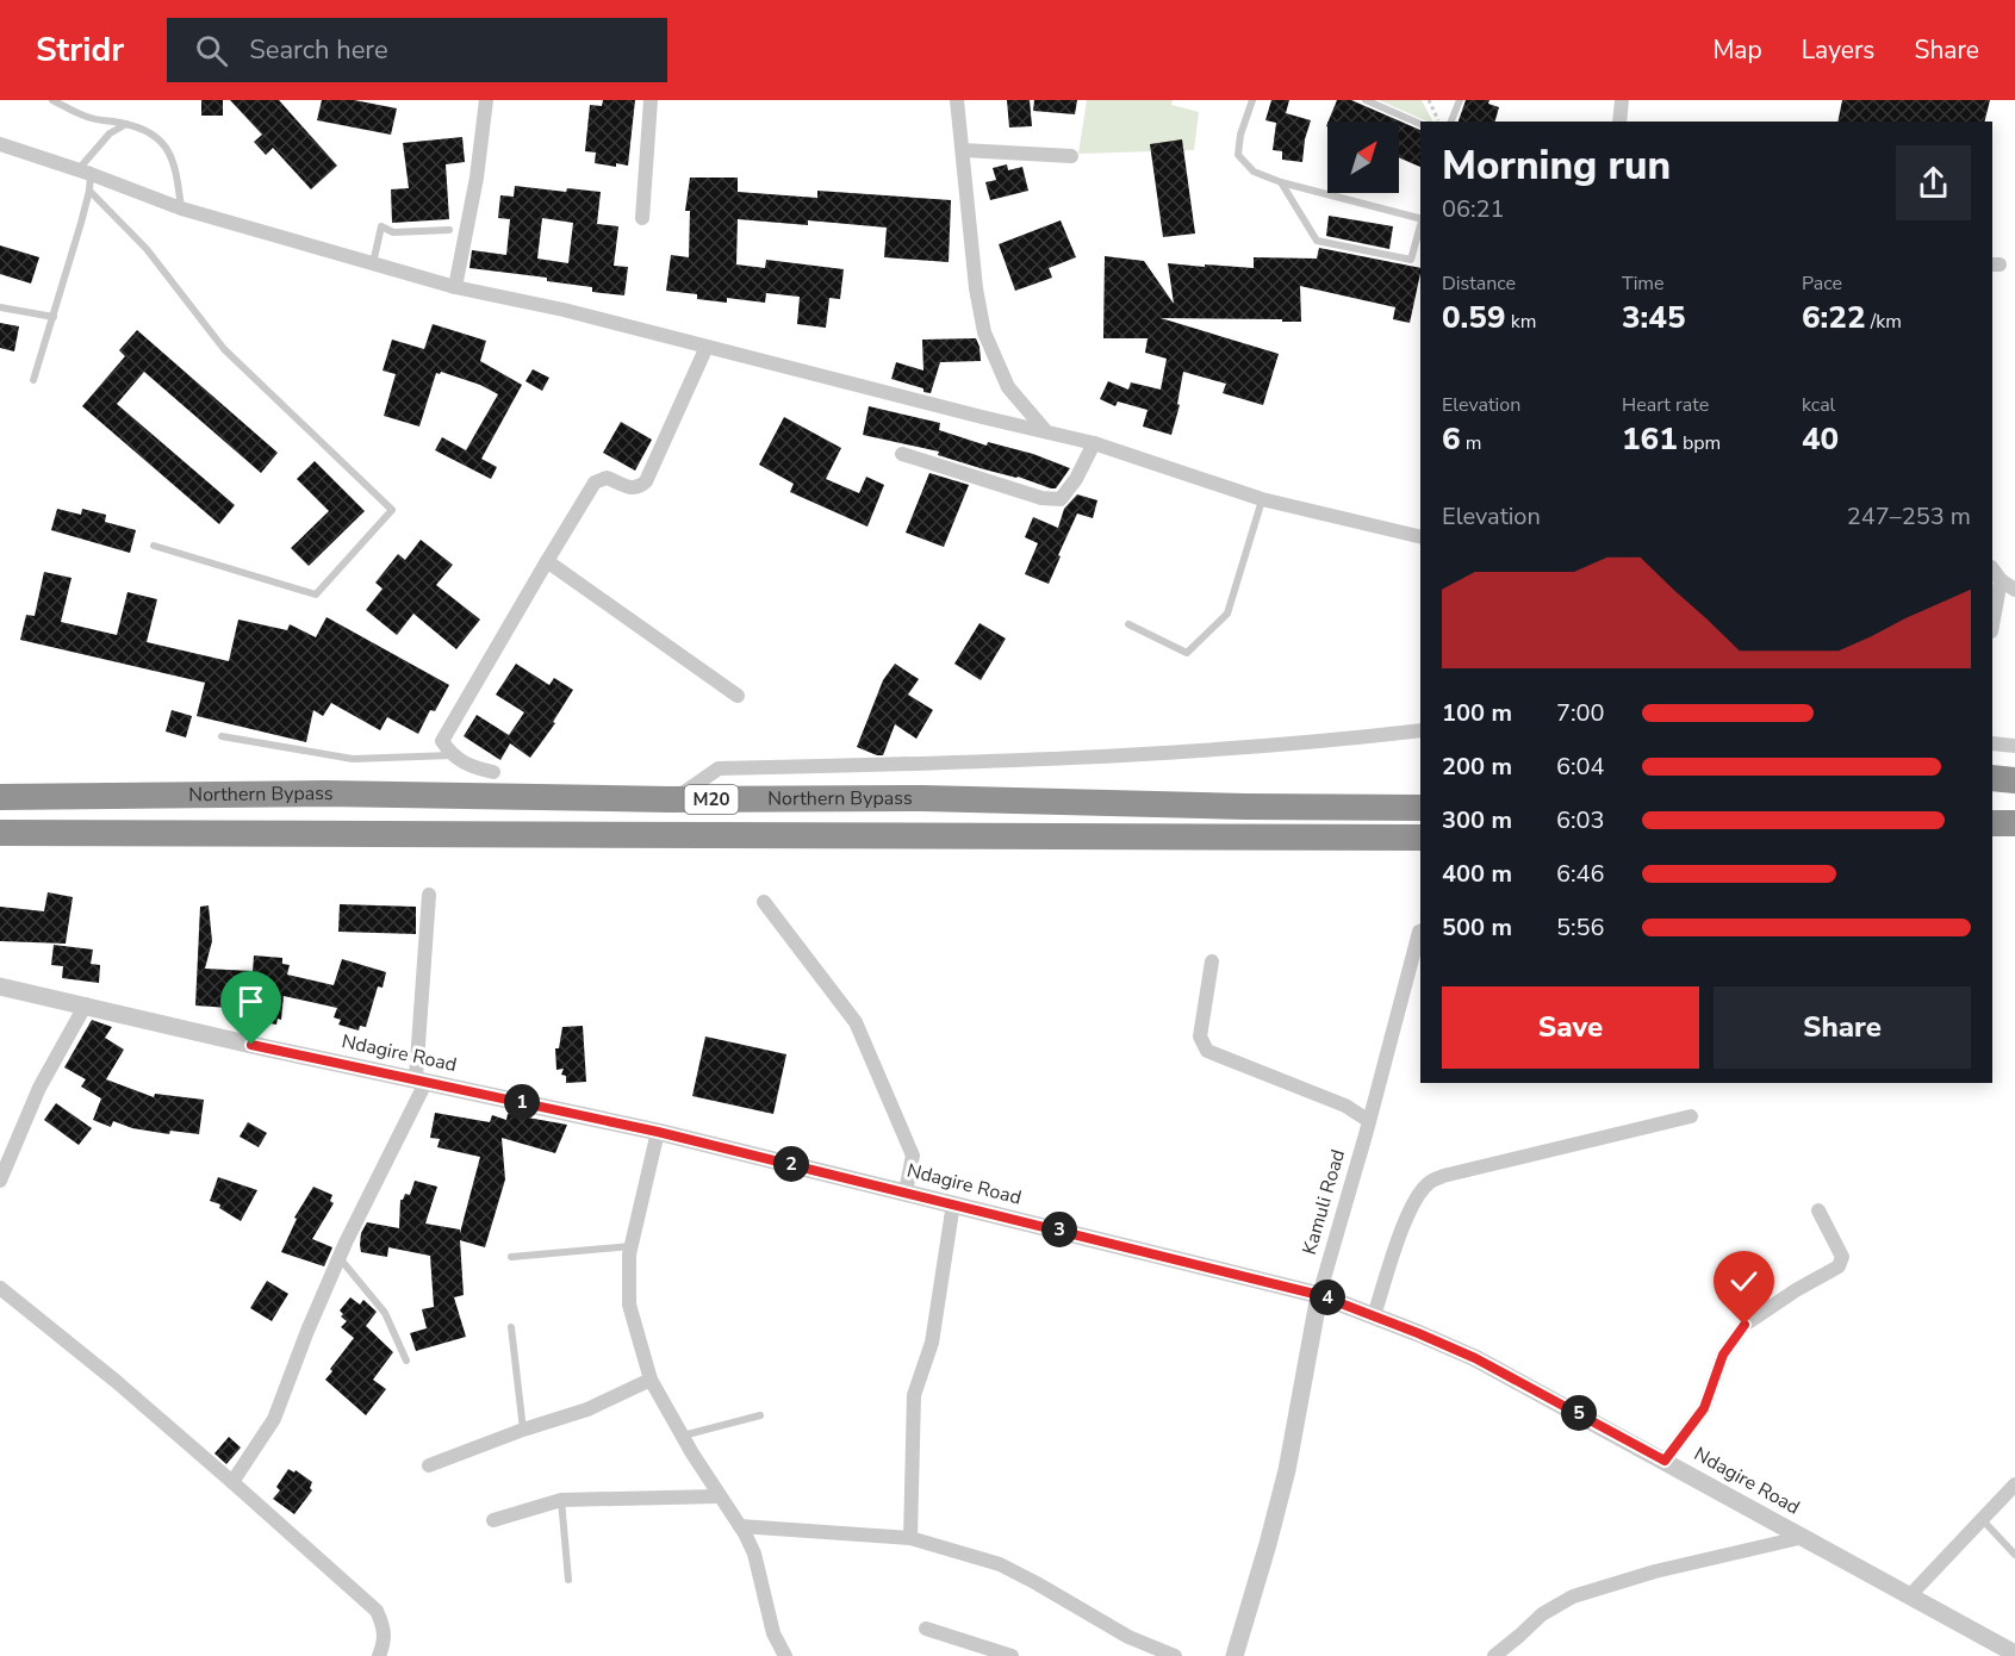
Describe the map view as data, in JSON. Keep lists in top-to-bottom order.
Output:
{
  "streets": {
    "highway": ["Northern Bypass", "M20"],
    "street": ["Ndagire Road", "Kamuli Road"]
  },
  "crossings": [
    ["Ndagire Road", "Kamuli Road"]
  ],
  "north": "top right",
  "page": {
    "header": "Stridr",
    "search": "Search here",
    "nav": ["Map", "Layers", "Share"],
    "heading": ["Morning run", "06:21"],
    "stats": [
      ["Distance", "0.59 km"],
      ["Time", "3:45"],
      ["Pace", "6:22 /km"],
      ["Elevation", "6 m"],
      ["Heart rate", "161 bpm"],
      ["kcal", "40"]
    ],
    "chart": ["Elevation", "247–253 m"],
    "list": [
      {
        "name": "100 m",
        "note": "7:00"
      },
      {
        "name": "200 m",
        "note": "6:04"
      },
      {
        "name": "300 m",
        "note": "6:03"
      },
      {
        "name": "400 m",
        "note": "6:46"
      },
      {
        "name": "500 m",
        "note": "5:56"
      }
    ],
    "buttons": ["Save", "Share"],
    "pins": [
      "1",
      "2",
      "3",
      "4",
      "5"
    ]
  }
}
